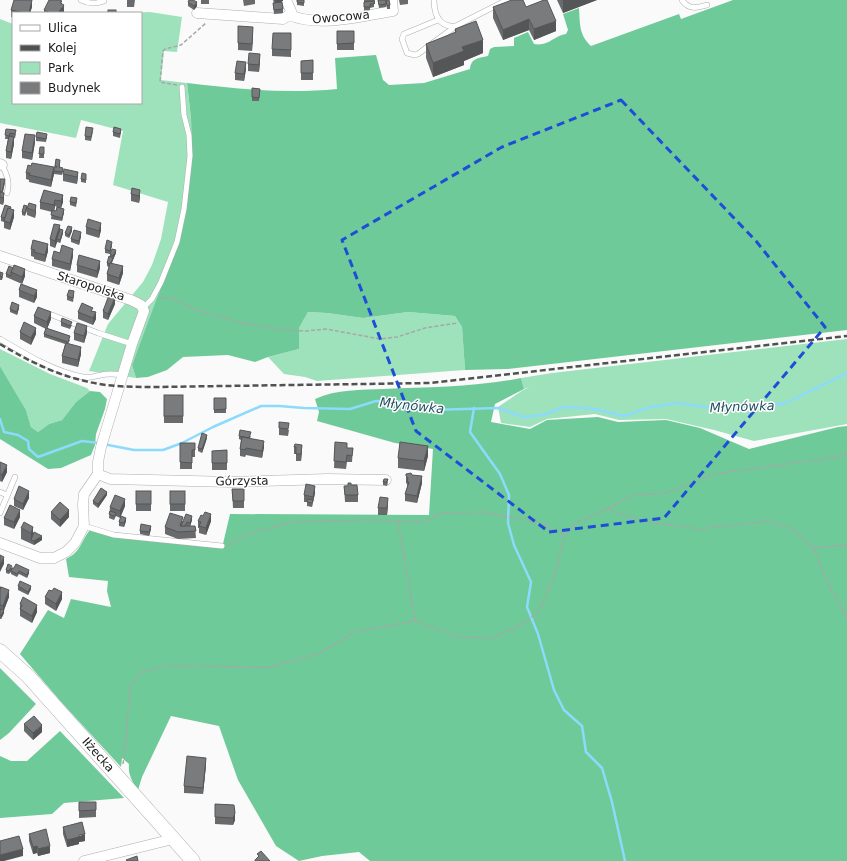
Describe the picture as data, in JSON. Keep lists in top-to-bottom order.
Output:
{
  "streets": {
    "main road": ["Iłżecka"],
    "street": ["Owocowa", "Staropolska", "Górzysta"]
  },
  "water": ["Młynówka"],
  "legend": [
    "Ulica",
    "Kolej",
    "Park",
    "Budynek"
  ]
}
